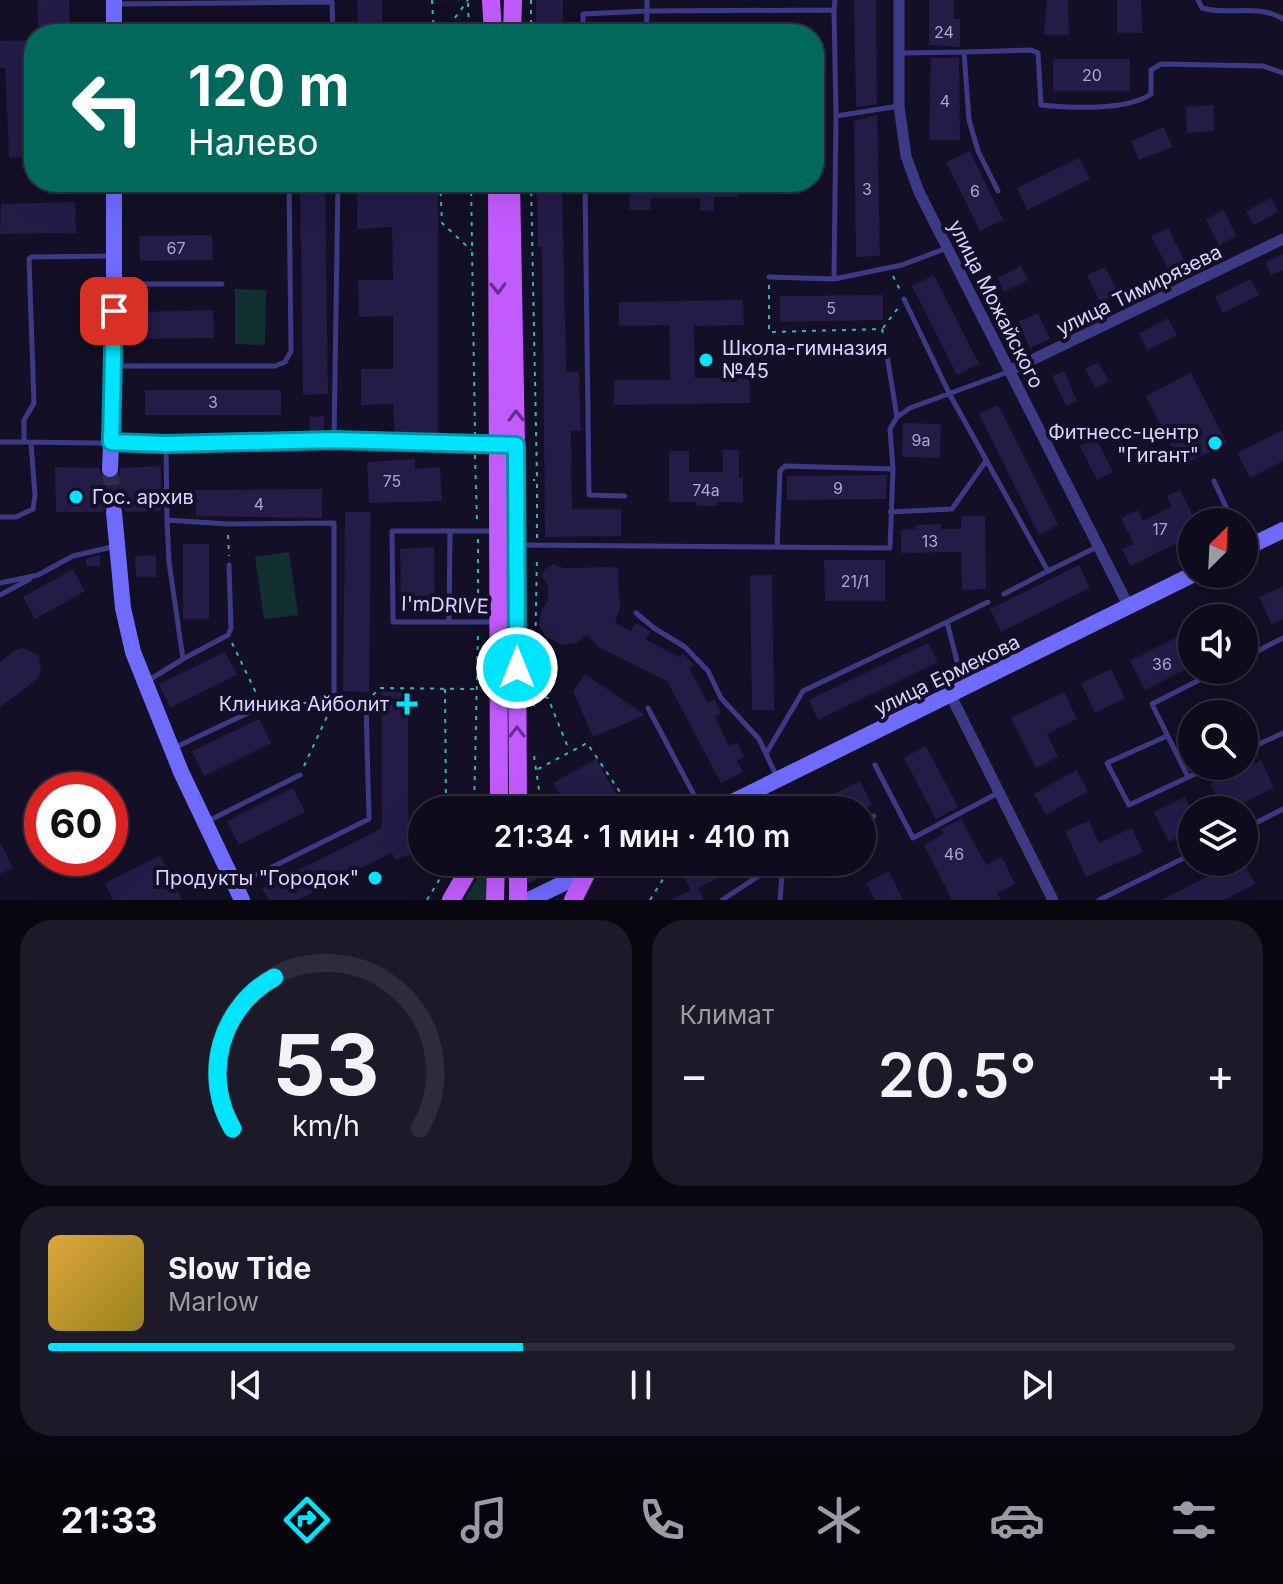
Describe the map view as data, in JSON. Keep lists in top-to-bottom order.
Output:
{
  "streets": {
    "main road": ["улица Ермекова"],
    "street": ["улица Тимирязева", "улица Можайского"],
    "lane": ["I'mDRIVE"]
  },
  "crossings": [
    ["улица Тимирязева", "улица Можайского"],
    ["улица Можайского", "улица Ермекова"]
  ],
  "places": {
    "other": [
      "Школа-гимназия №45",
      "Фитнесс-центр \"Гигант\"",
      "Гос. архив",
      "Продукты \"Городок\""
    ],
    "health": ["Клиника Айболит"]
  },
  "house_numbers": [
    "24",
    "20",
    "4",
    "3",
    "6",
    "67",
    "5",
    "3",
    "9а",
    "75",
    "9",
    "74а",
    "4",
    "17",
    "13",
    "21/1",
    "36",
    "46"
  ],
  "north": "top right",
  "page": {
    "turn": ["120 m", "Налево"],
    "limit": "60",
    "trip": "21:34 · 1 мин · 410 m",
    "tile": "Климат",
    "heat": ["−", "20.5°", "+"],
    "song": ["Slow Tide", "Marlow"],
    "tabs": "21:33",
    "gauge": ["53", "km/h"]
  }
}
